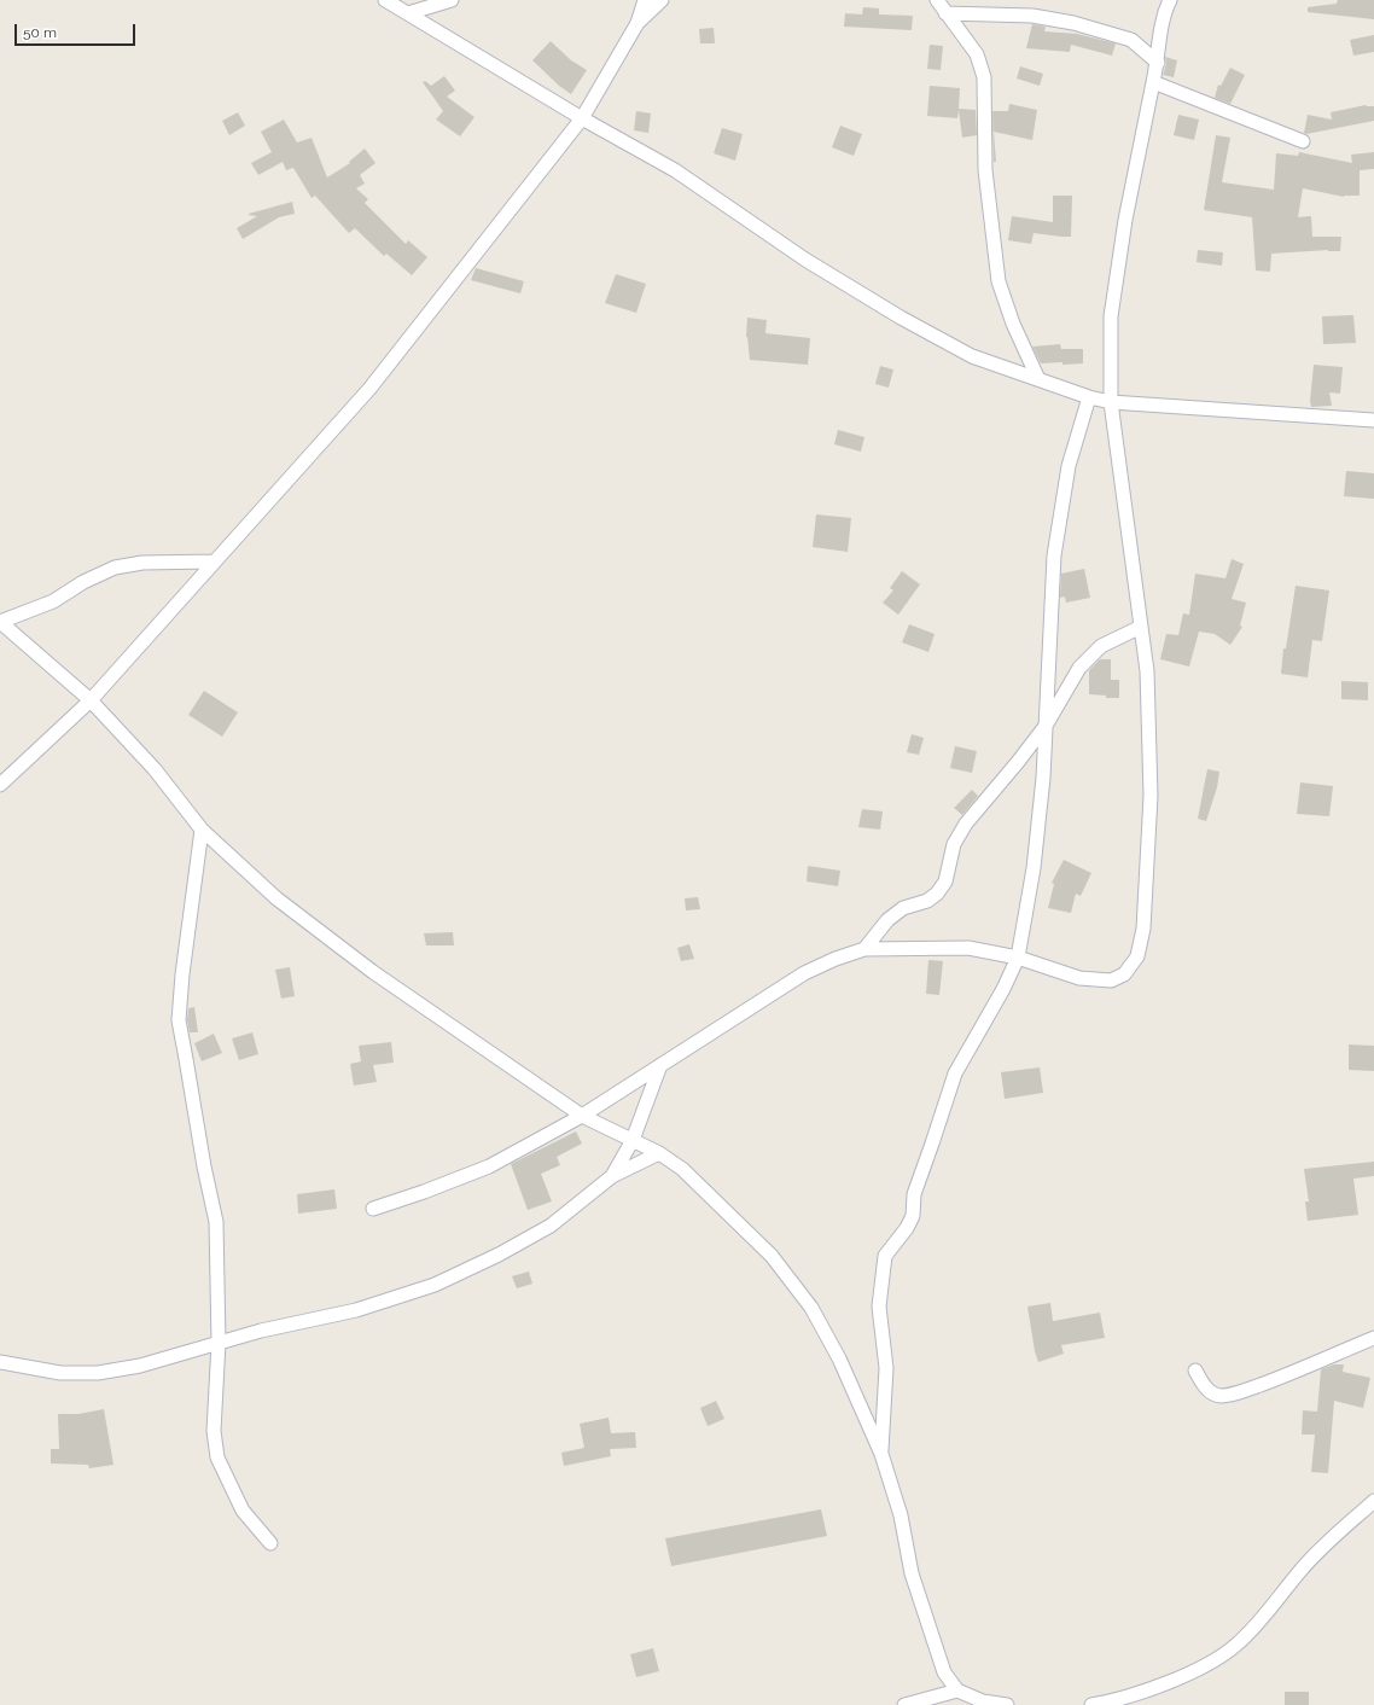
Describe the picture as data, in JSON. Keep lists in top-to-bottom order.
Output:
{
  "scale_bar": "50 m"
}
